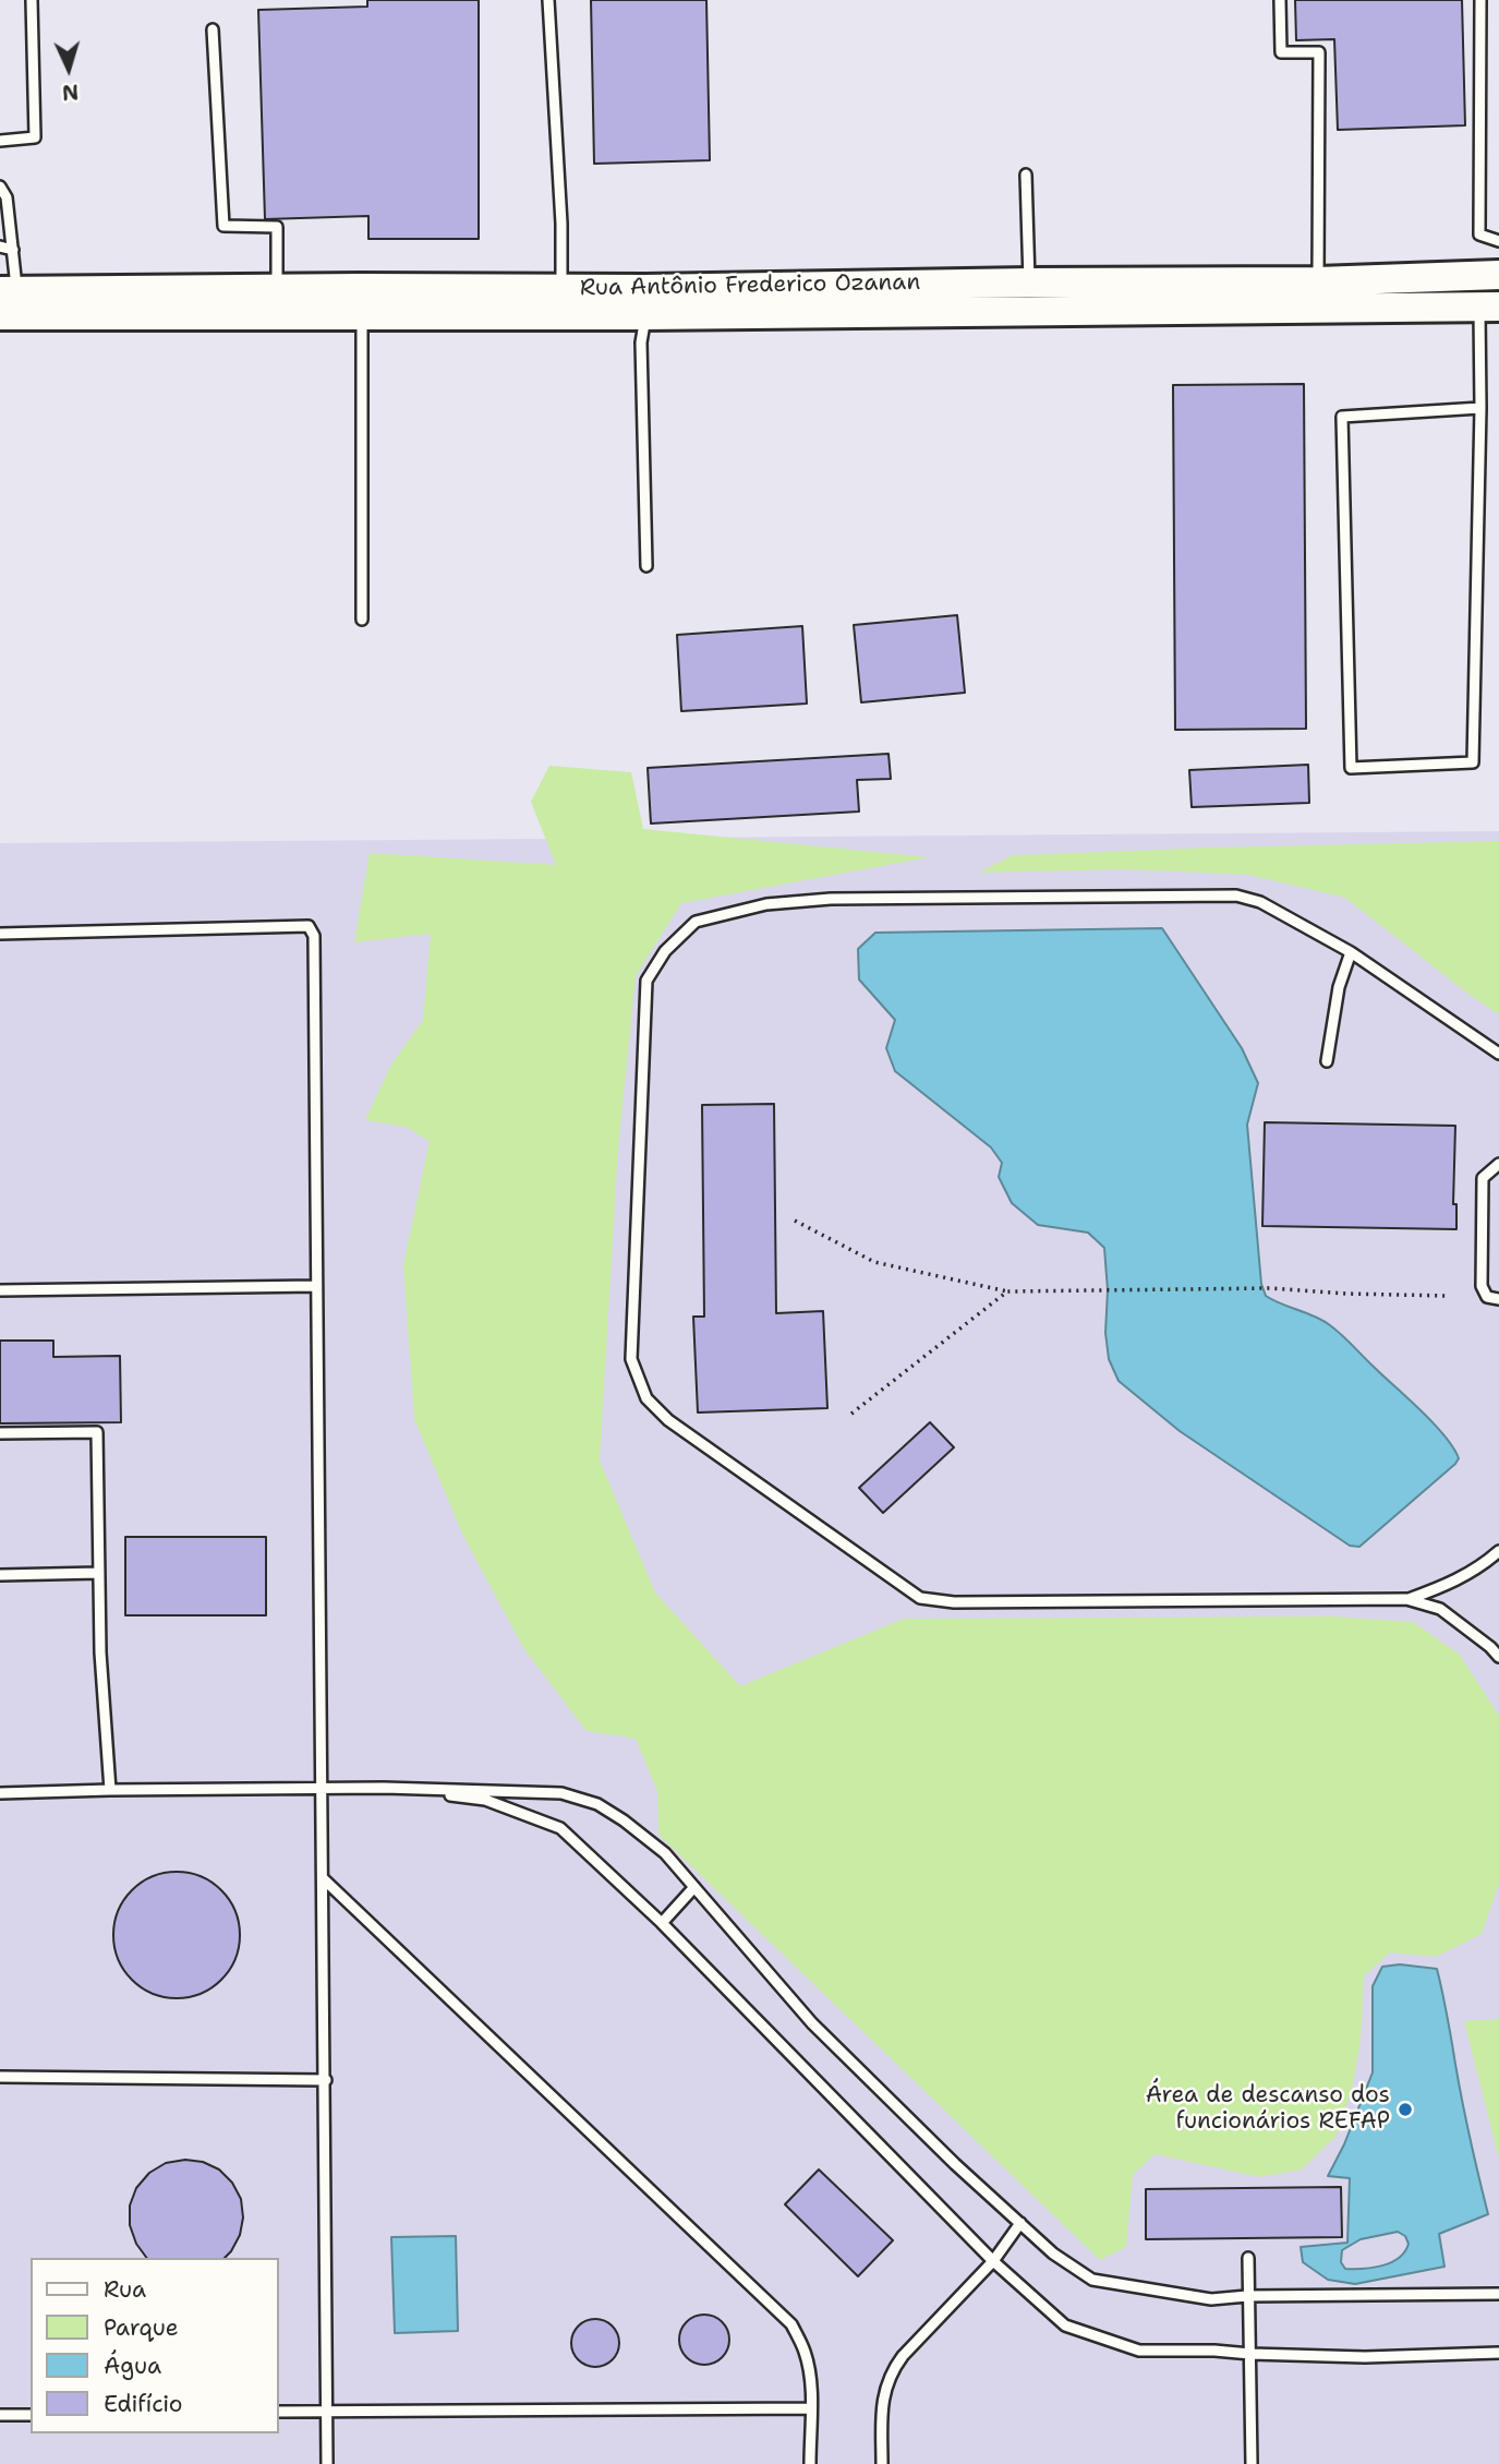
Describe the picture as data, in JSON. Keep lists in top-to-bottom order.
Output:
{
  "streets": {
    "main road": ["Rua Antônio Frederico Ozanan"]
  },
  "places": ["Área de descanso dos funcionários REFAP"],
  "legend": [
    "Rua",
    "Parque",
    "Água",
    "Edifício"
  ],
  "north": "bottom"
}
